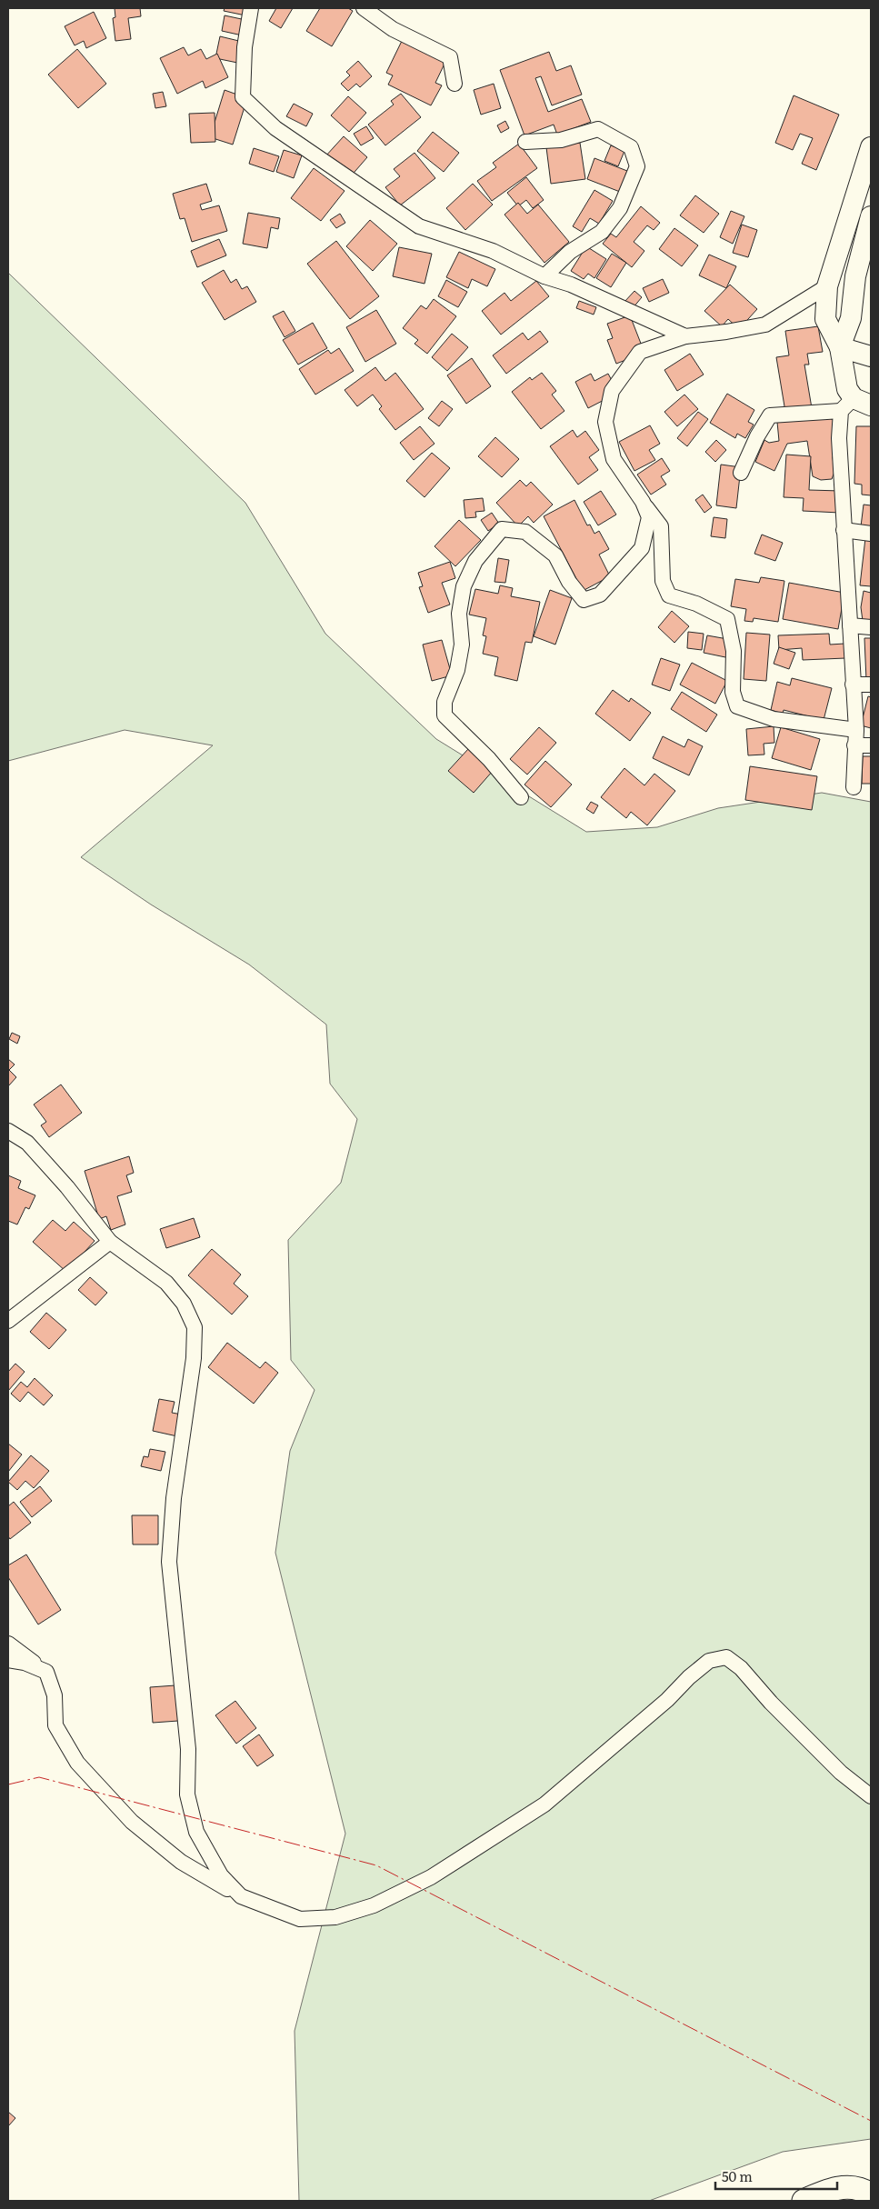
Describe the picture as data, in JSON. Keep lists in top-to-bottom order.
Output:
{
  "scale_bar": "50 m"
}
